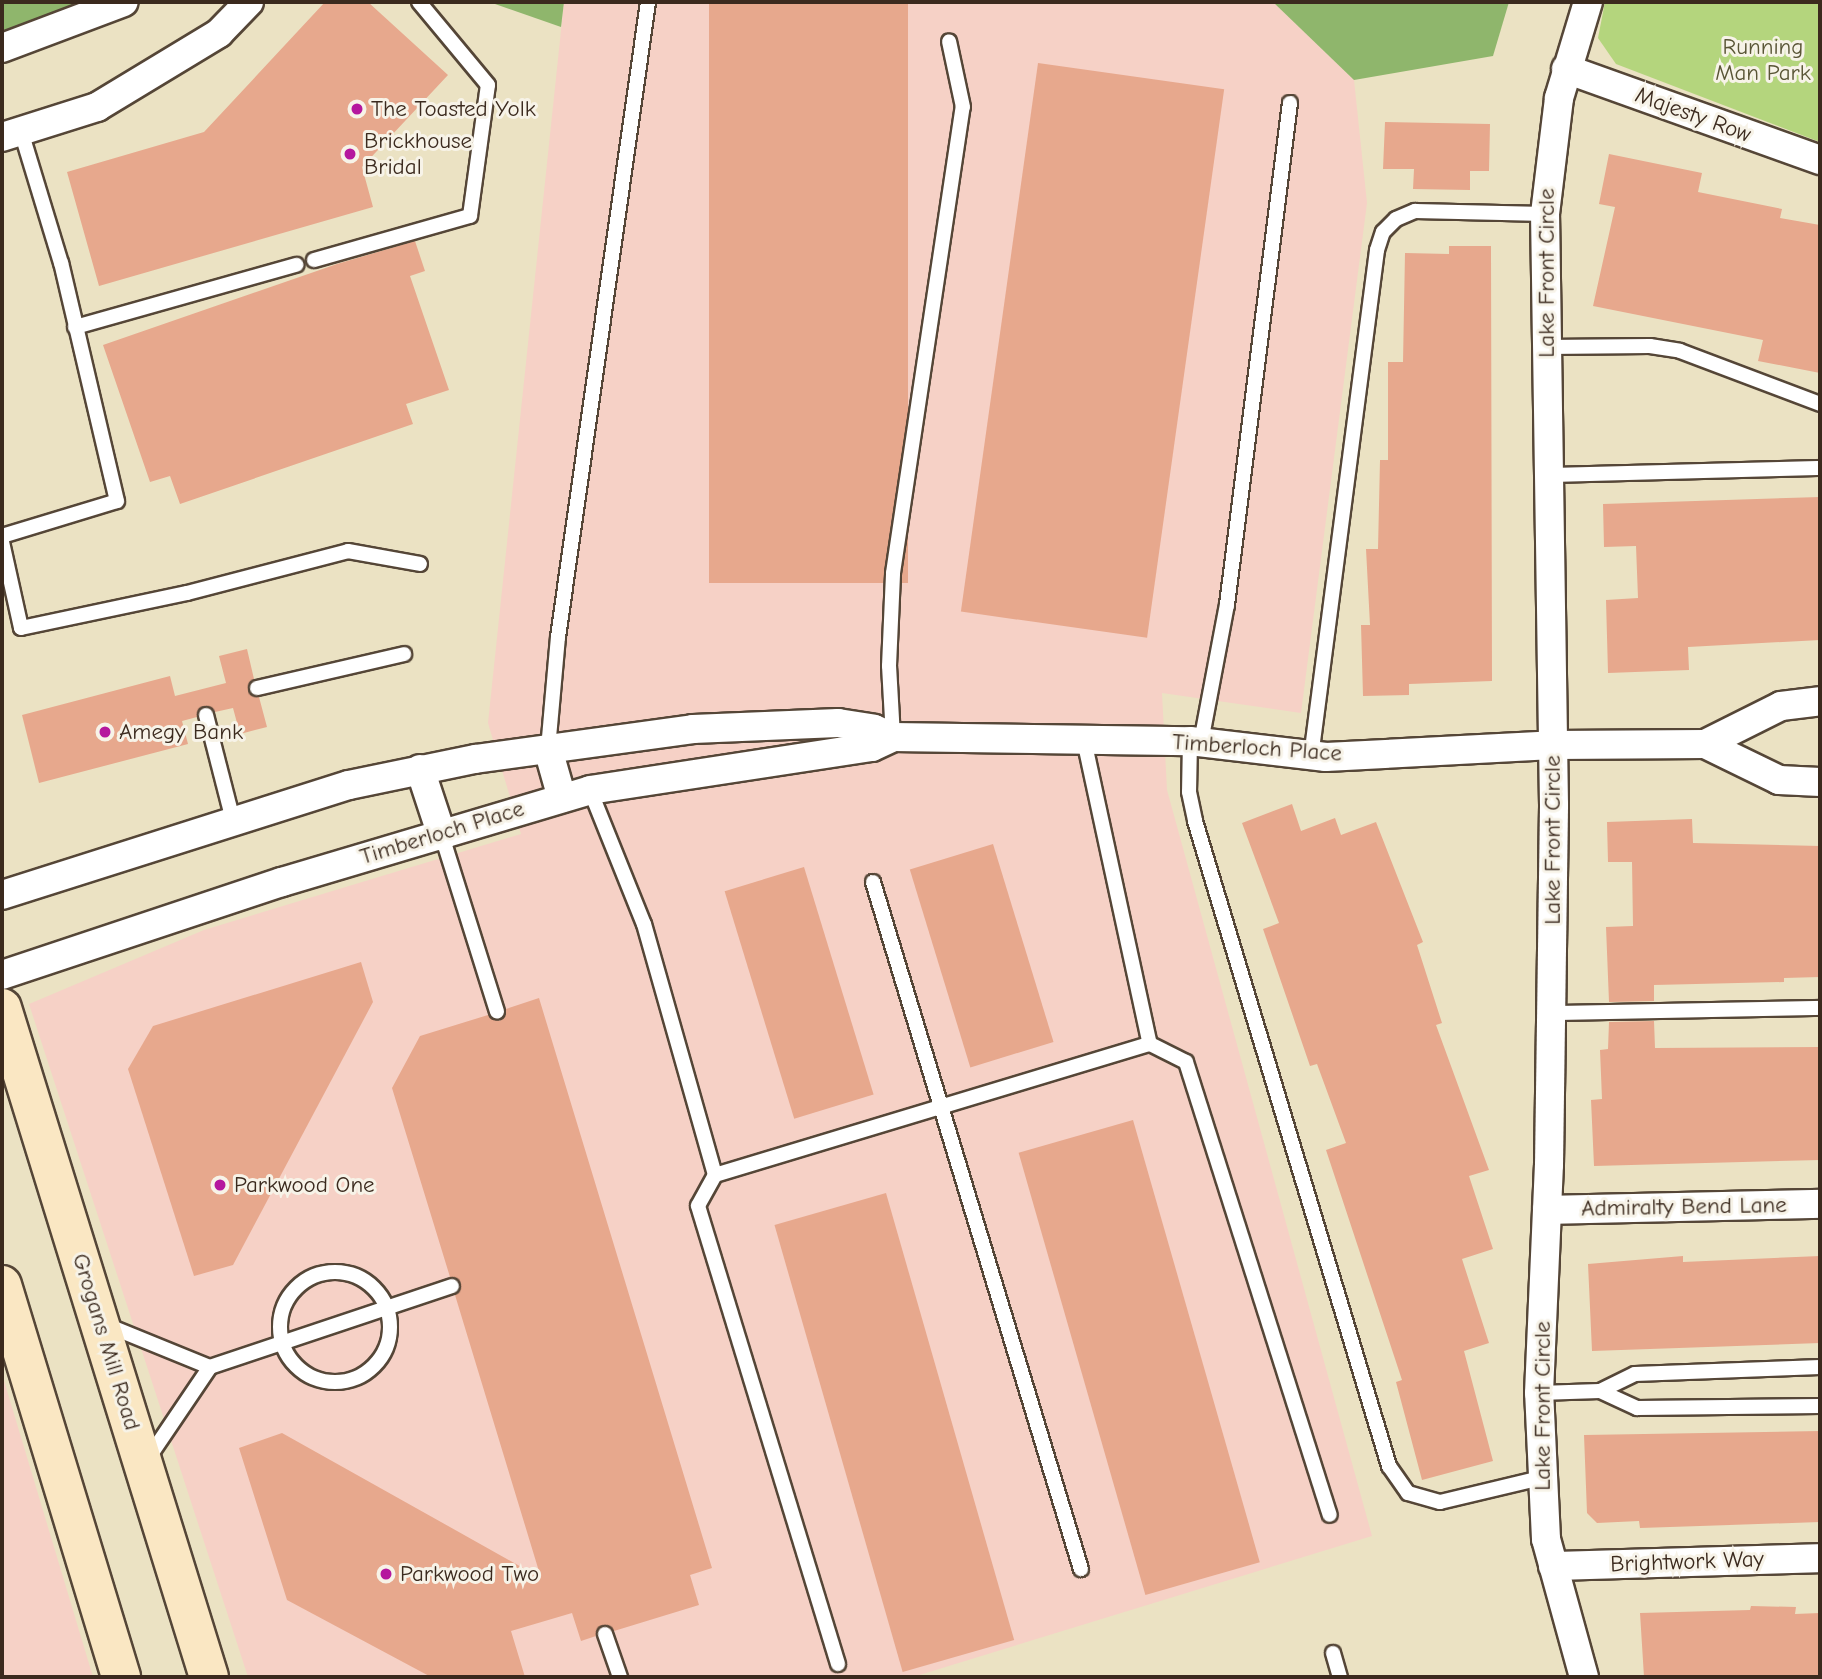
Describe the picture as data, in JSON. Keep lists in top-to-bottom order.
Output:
{
  "streets": {
    "main road": ["Grogans Mill Road"],
    "street": [
      "Majesty Row",
      "Lake Front Circle",
      "Timberloch Place",
      "Admiralty Bend Lane",
      "Brightwork Way"
    ]
  },
  "crossings": [
    ["Majesty Row", "Lake Front Circle"],
    ["Lake Front Circle", "Timberloch Place"],
    ["Lake Front Circle", "Admiralty Bend Lane"],
    ["Lake Front Circle", "Brightwork Way"]
  ],
  "parks": ["Running Man Park"],
  "places": [
    "The Toasted Yolk",
    "Brickhouse Bridal",
    "Amegy Bank",
    "Parkwood One",
    "Parkwood Two"
  ]
}
